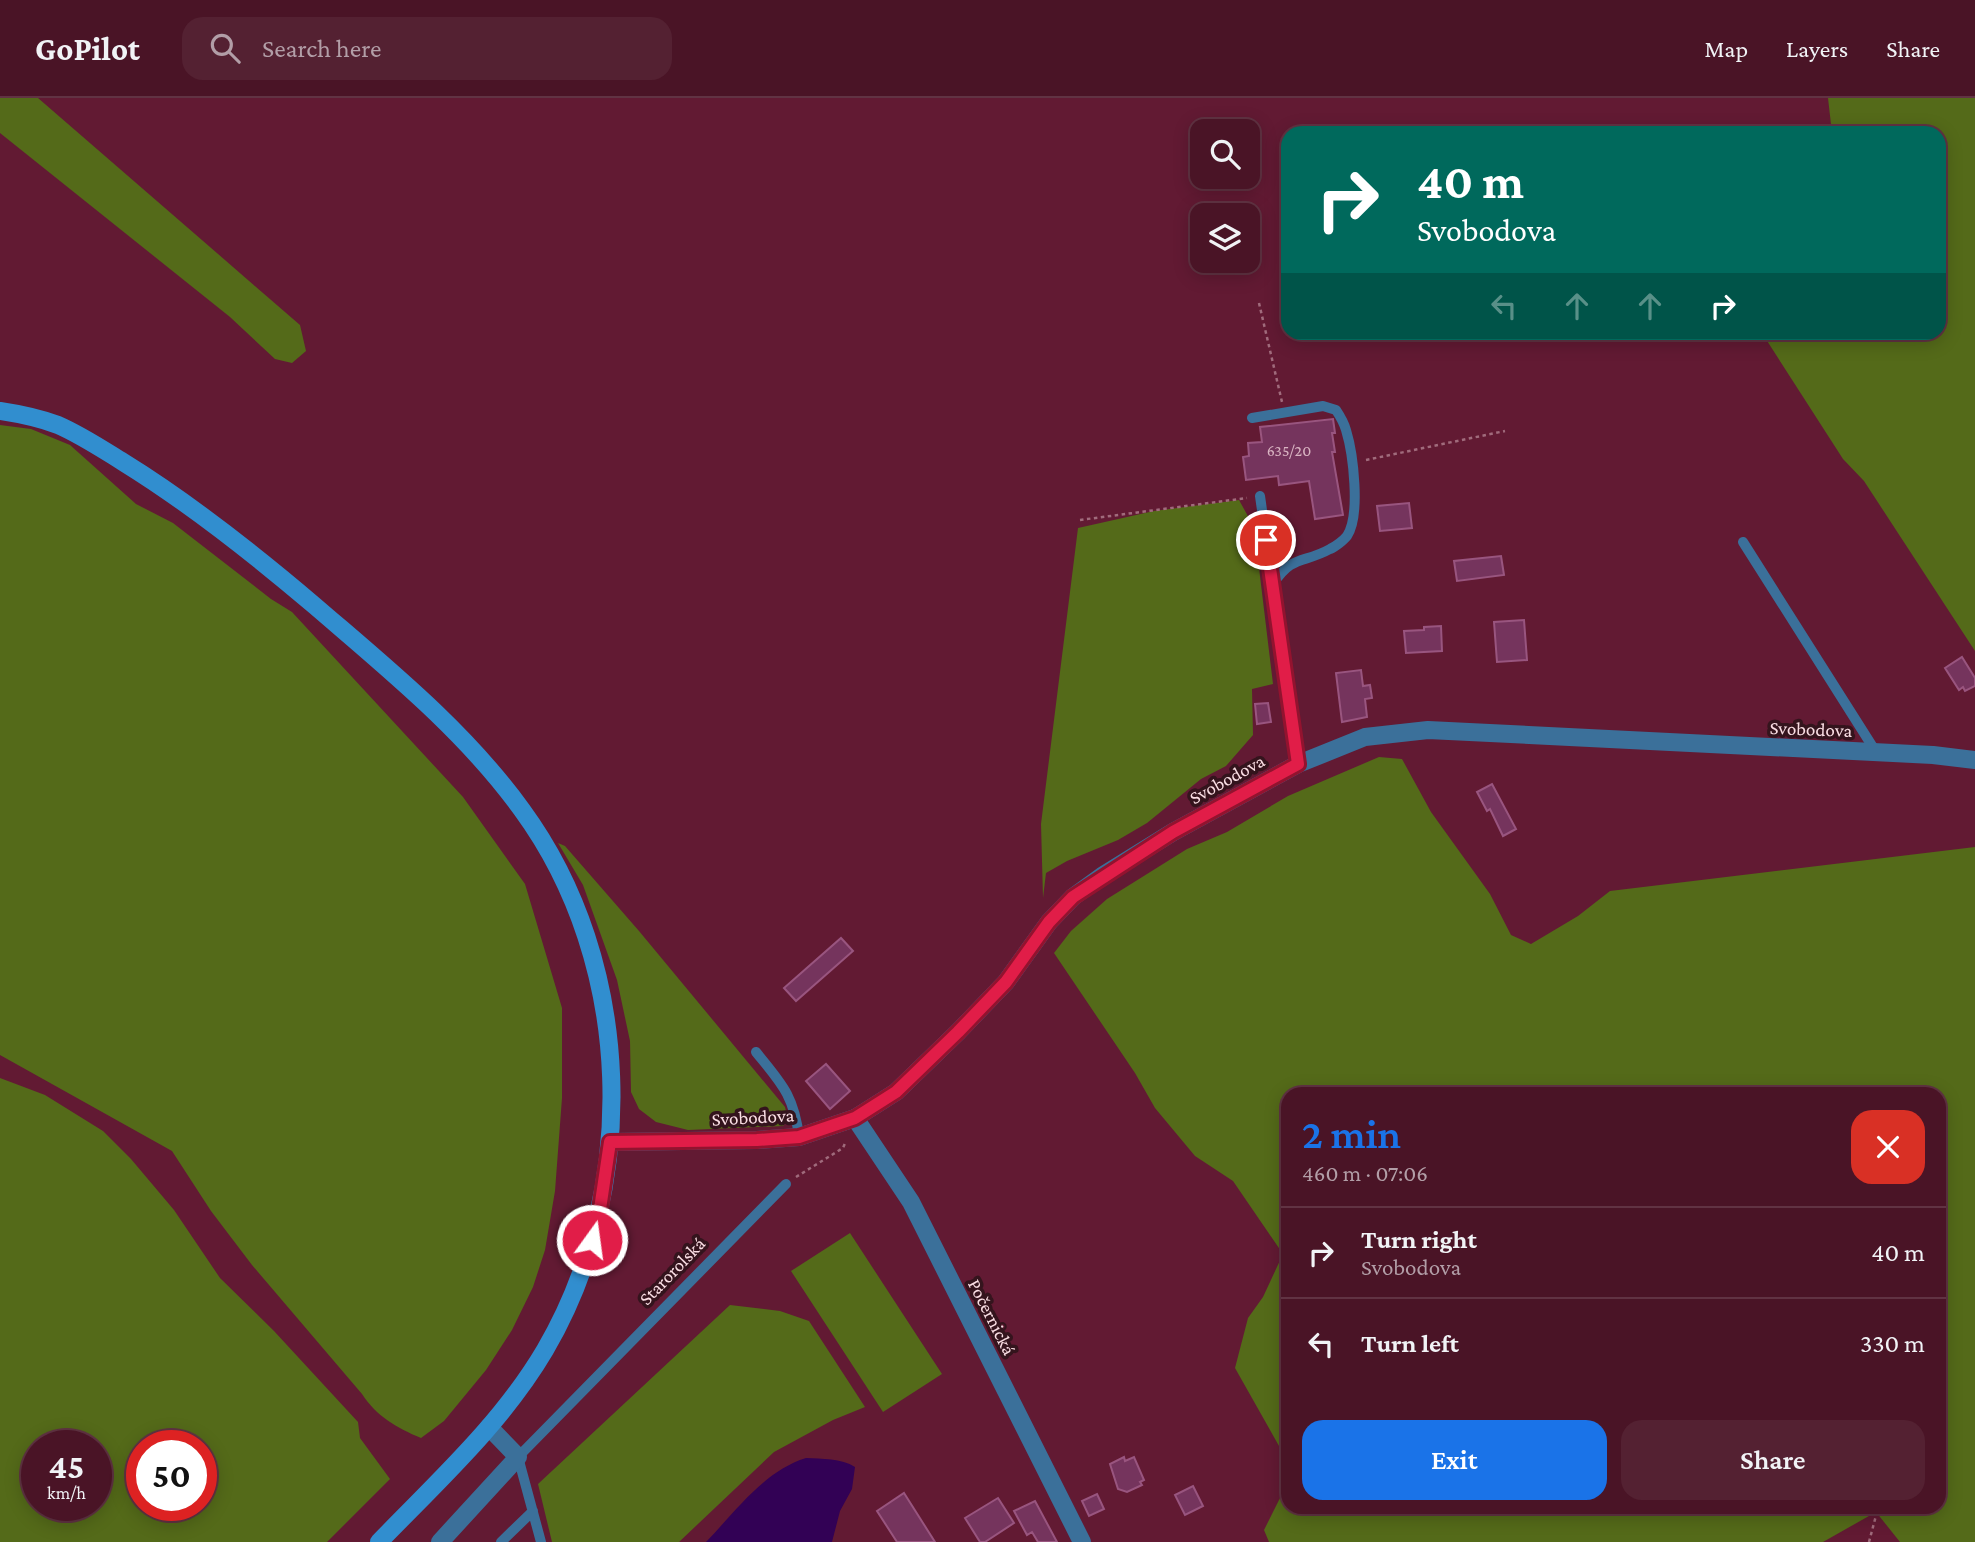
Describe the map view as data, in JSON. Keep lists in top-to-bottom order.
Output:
{
  "streets": {
    "street": ["Svobodova", "Starorolská", "Počernická"]
  },
  "crossings": [
    ["Svobodova", "Počernická"]
  ],
  "house_numbers": ["635/20"],
  "page": {
    "header": "GoPilot",
    "search": "Search here",
    "nav": ["Map", "Layers", "Share"],
    "turn": ["40 m", "Svobodova"],
    "heading": ["2 min", "460 m · 07:06"],
    "list": [
      {
        "name": "Turn right",
        "note": "Svobodova",
        "value": "40 m"
      },
      {
        "name": "Turn left",
        "value": "330 m"
      }
    ],
    "buttons": ["Exit", "Share"],
    "speed": "45 km/h",
    "limit": "50"
  }
}
